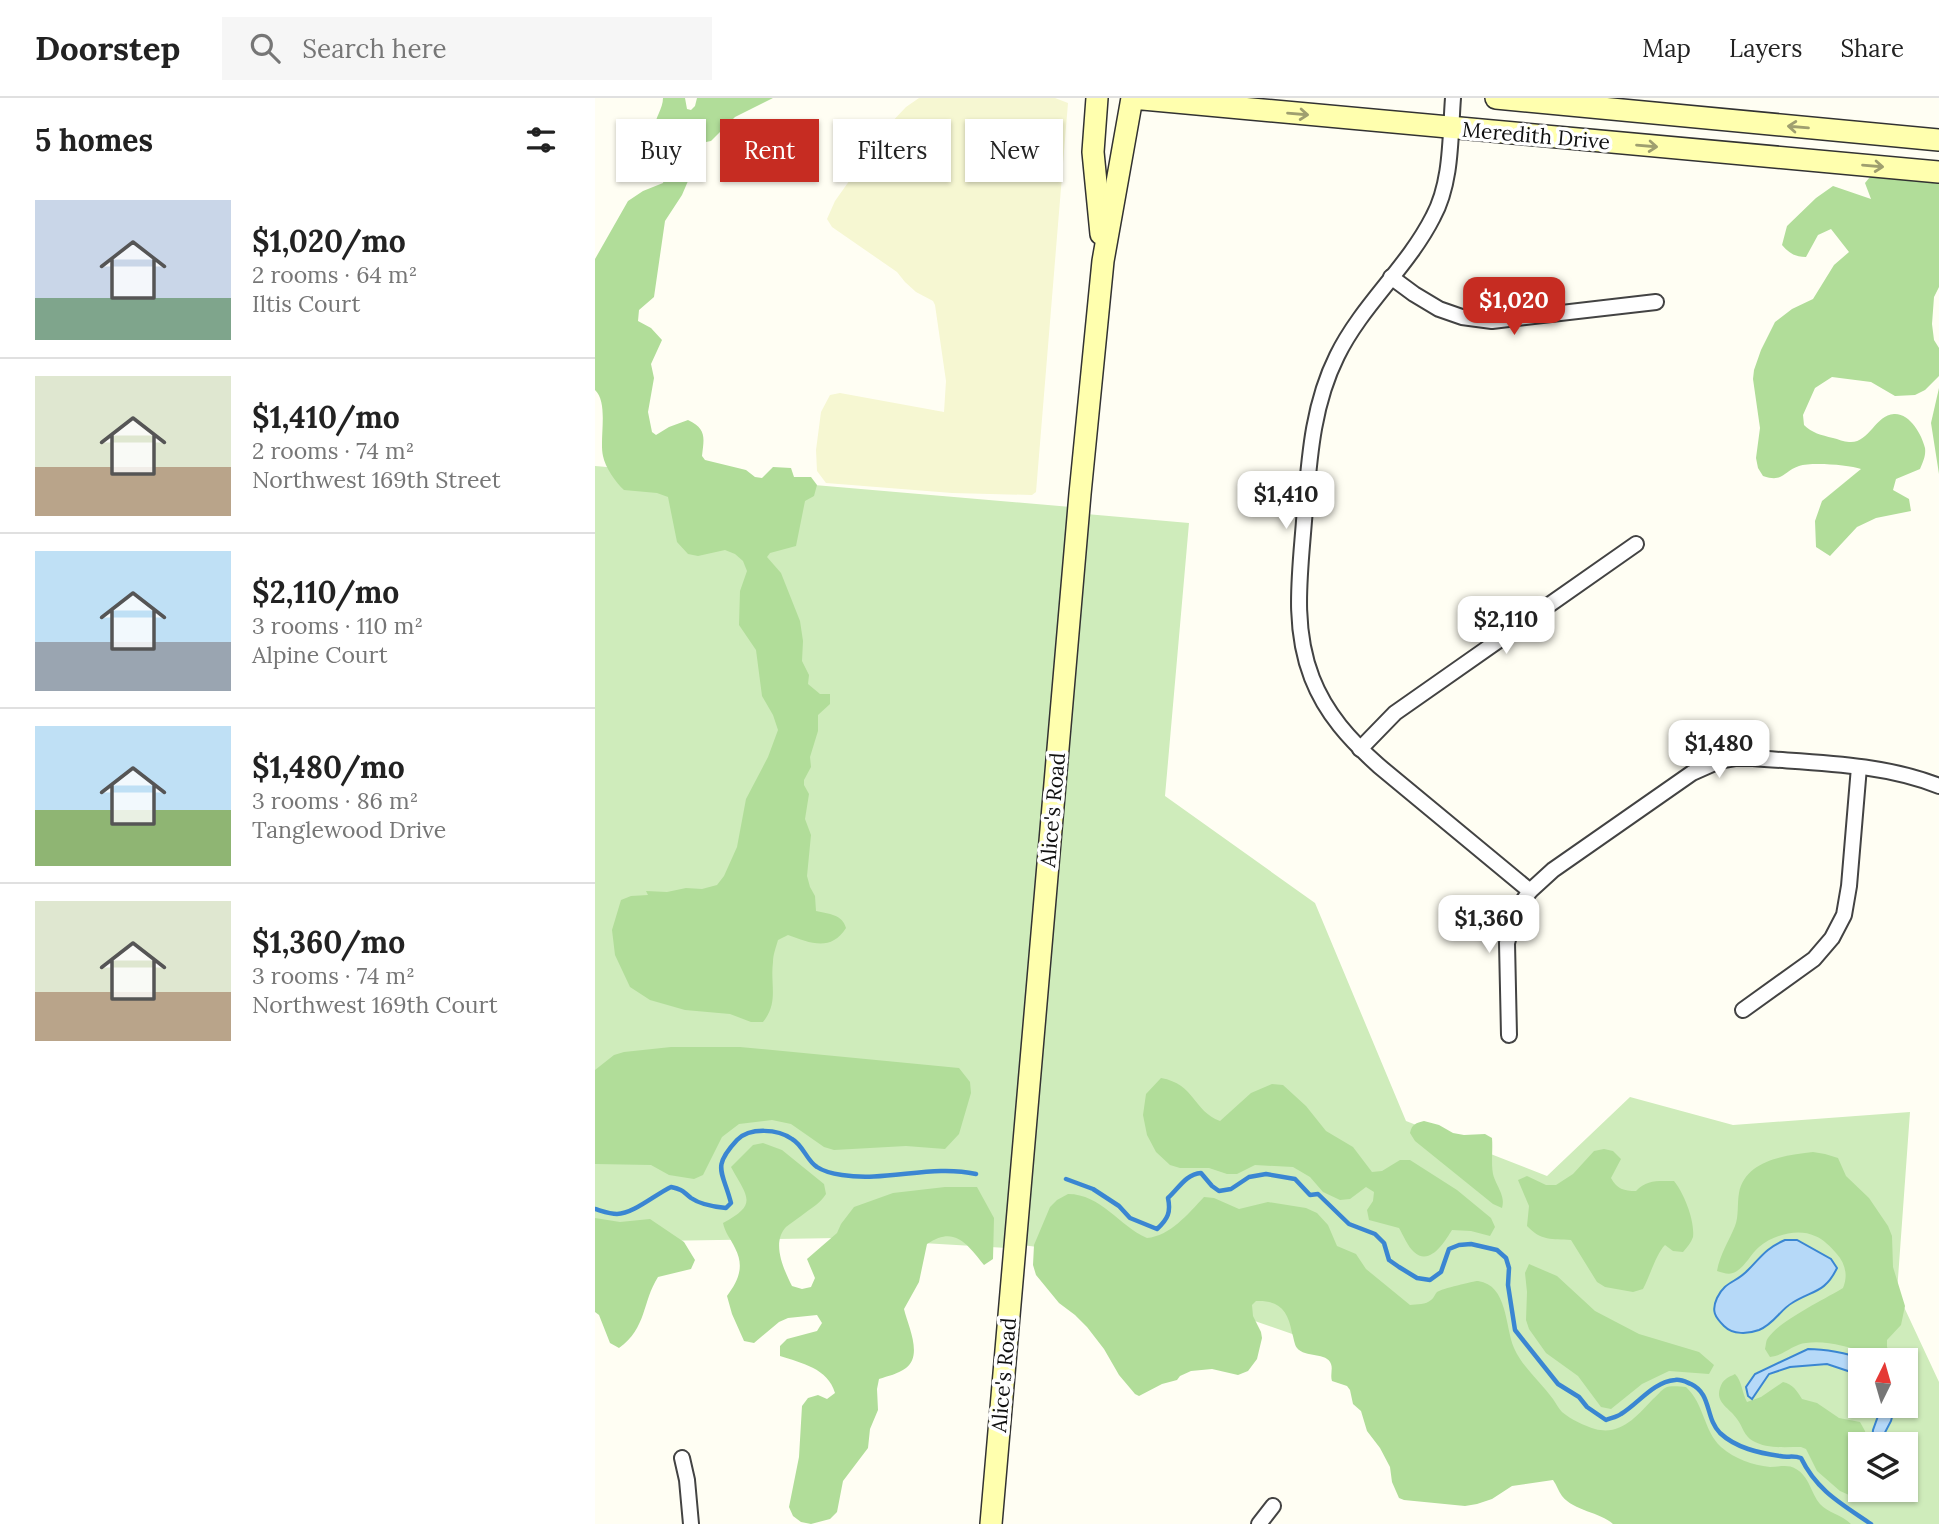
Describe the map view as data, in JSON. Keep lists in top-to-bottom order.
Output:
{
  "streets": {
    "main road": ["Meredith Drive", "Alice's Road"]
  },
  "crossings": [
    ["Meredith Drive", "Alice's Road"]
  ],
  "north": "top",
  "page": {
    "header": "Doorstep",
    "search": "Search here",
    "nav": ["Map", "Layers", "Share"],
    "heading": "5 homes",
    "chip": [
      "Buy",
      "Rent",
      "Filters",
      "New"
    ],
    "list": [
      {
        "name": "$1,020/mo",
        "note": "2 rooms · 64 m² · Iltis Court"
      },
      {
        "name": "$1,410/mo",
        "note": "2 rooms · 74 m² · Northwest 169th Street"
      },
      {
        "name": "$2,110/mo",
        "note": "3 rooms · 110 m² · Alpine Court"
      },
      {
        "name": "$1,480/mo",
        "note": "3 rooms · 86 m² · Tanglewood Drive"
      },
      {
        "name": "$1,360/mo",
        "note": "3 rooms · 74 m² · Northwest 169th Court"
      }
    ],
    "price": [
      "$1,020",
      "$1,410",
      "$2,110",
      "$1,480",
      "$1,360"
    ]
  }
}
